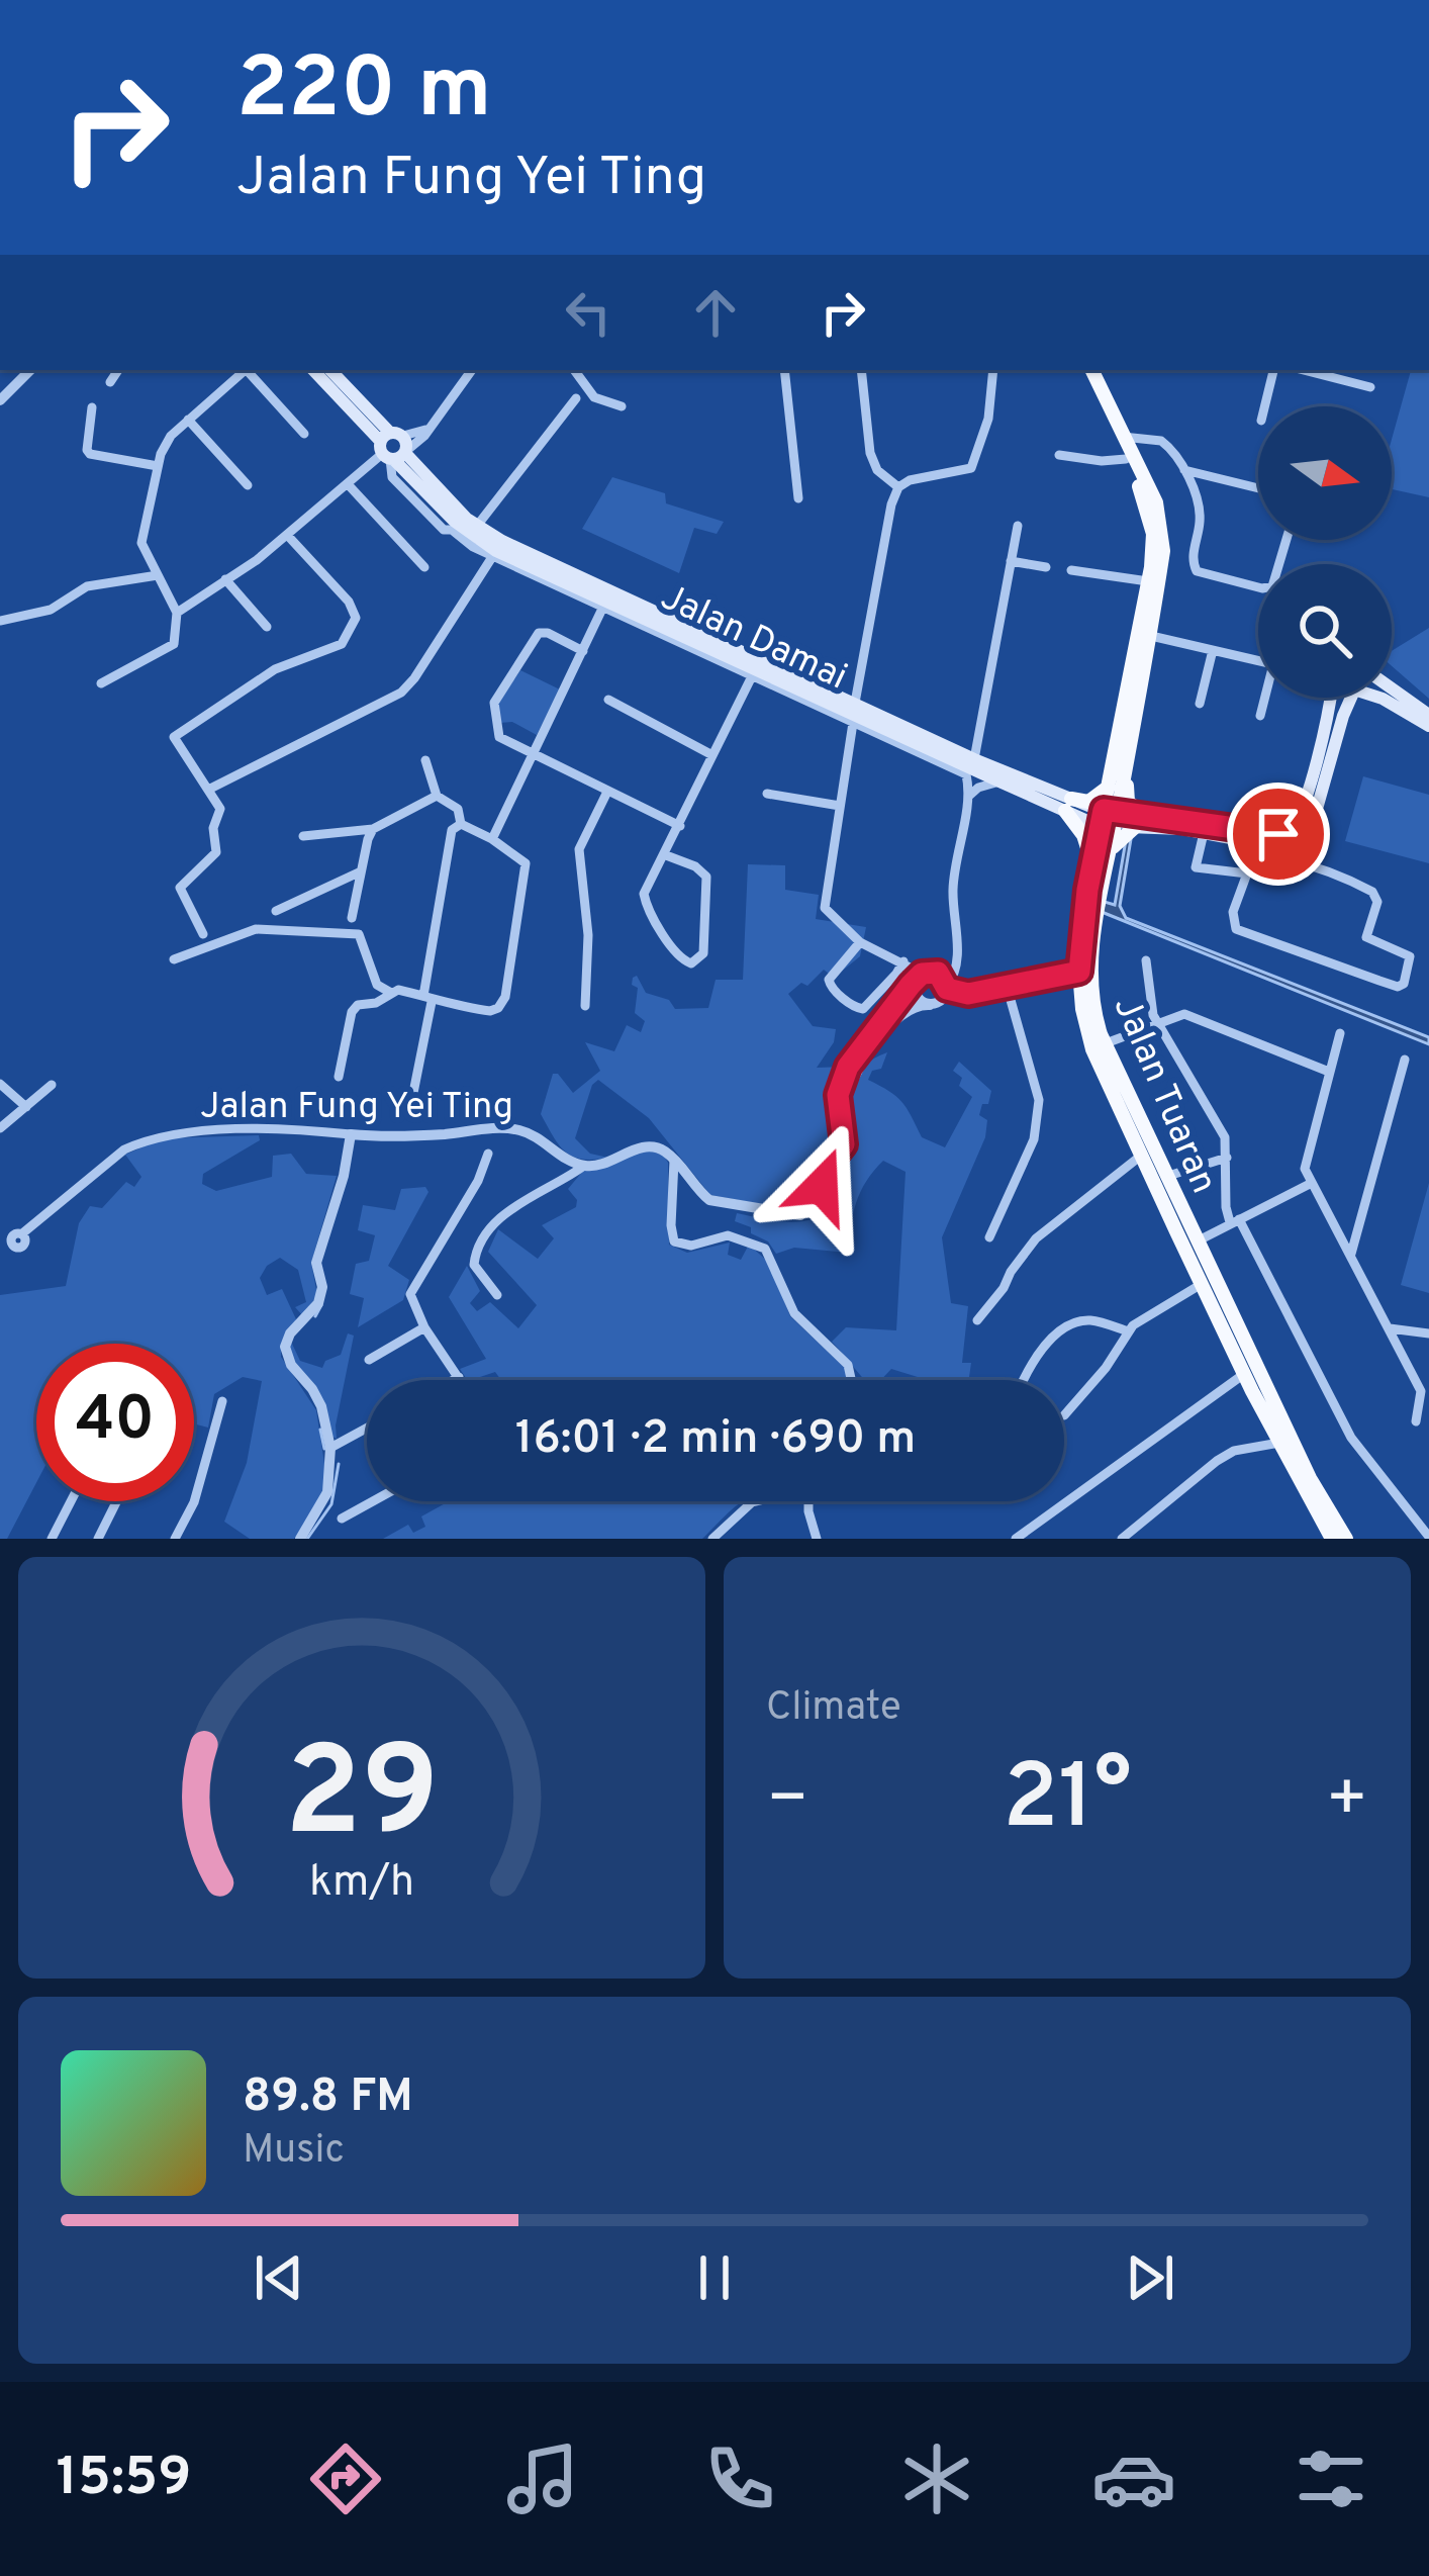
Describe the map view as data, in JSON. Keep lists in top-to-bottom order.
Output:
{
  "streets": {
    "main road": ["Jalan Damai", "Jalan Tuaran"],
    "street": ["Jalan Fung Yei Ting"]
  },
  "crossings": [
    ["Jalan Damai", "Jalan Tuaran"]
  ],
  "north": "right",
  "page": {
    "turn": ["220 m", "Jalan Fung Yei Ting"],
    "limit": "40",
    "trip": "16:01 · 2 min · 690 m",
    "tile": "Climate",
    "heat": ["−", "21°", "+"],
    "song": ["89.8 FM", "Music"],
    "tabs": "15:59",
    "gauge": ["29", "km/h"]
  }
}
